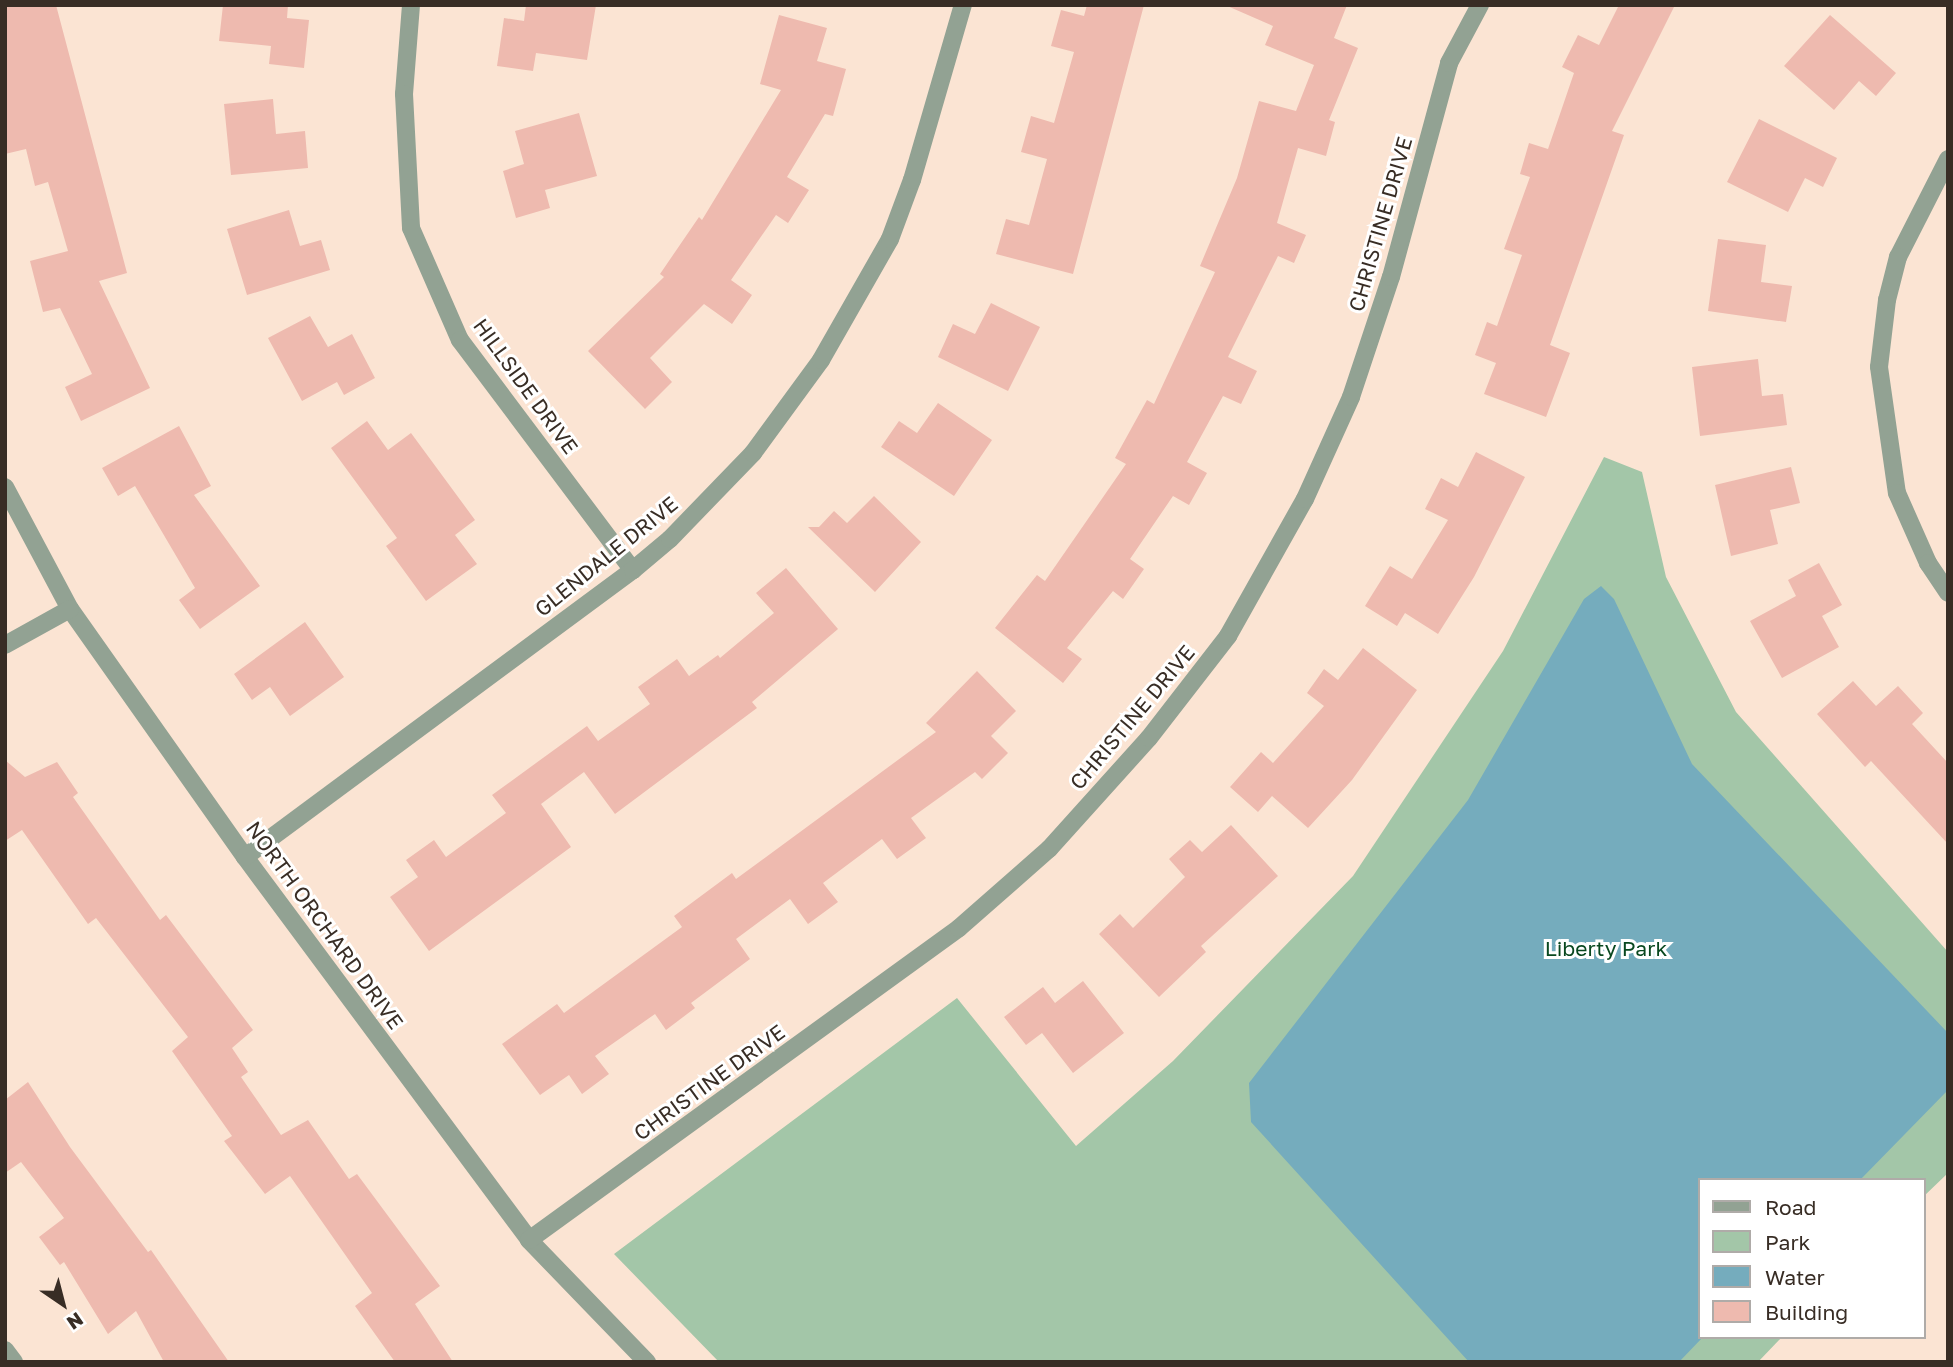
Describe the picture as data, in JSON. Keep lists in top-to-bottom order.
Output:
{
  "streets": {
    "street": [
      "CHRISTINE DRIVE",
      "HILLSIDE DRIVE",
      "GLENDALE DRIVE",
      "NORTH ORCHARD DRIVE"
    ]
  },
  "crossings": [
    ["CHRISTINE DRIVE", "NORTH ORCHARD DRIVE"],
    ["HILLSIDE DRIVE", "GLENDALE DRIVE"],
    ["GLENDALE DRIVE", "NORTH ORCHARD DRIVE"]
  ],
  "parks": ["Liberty Park"],
  "legend": [
    "Road",
    "Park",
    "Water",
    "Building"
  ],
  "north": "bottom right"
}
